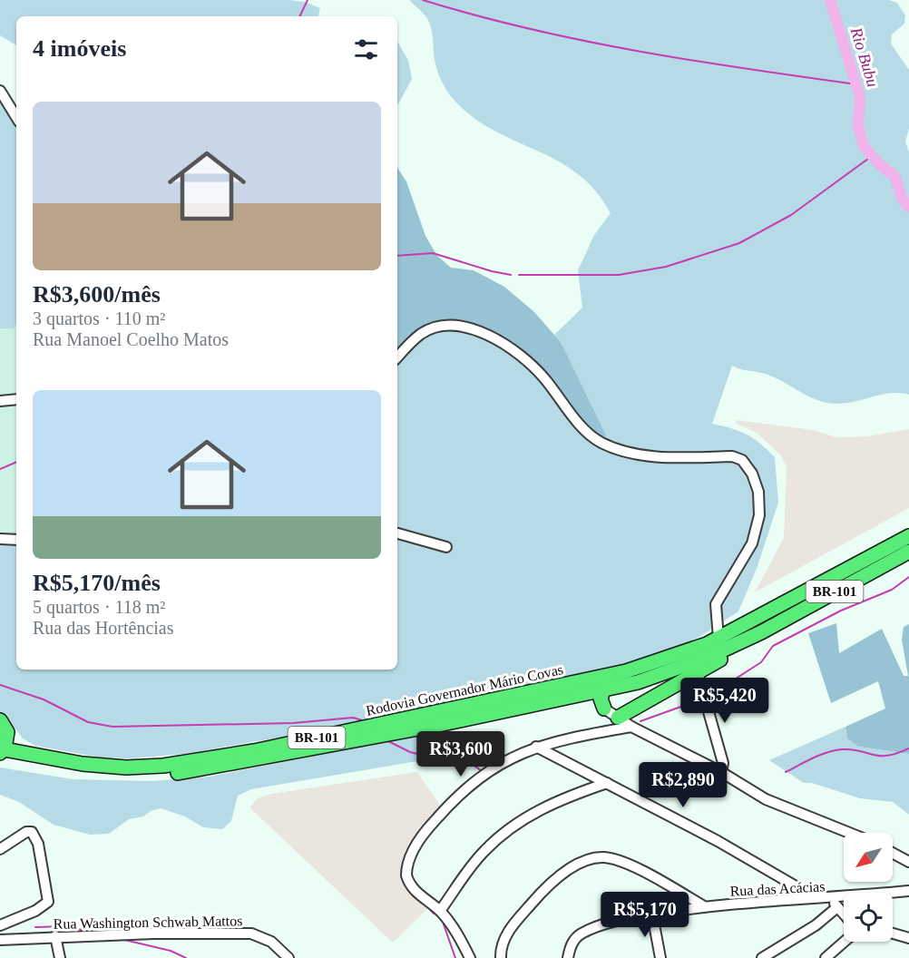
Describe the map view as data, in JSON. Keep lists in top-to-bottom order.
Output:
{
  "streets": {
    "highway": ["BR-101", "Rodovia Governador Mário Covas"],
    "street": ["Rua das Acácias", "Rua Washington Schwab Mattos"]
  },
  "water": ["Rio Bubu"],
  "north": "bottom left",
  "page": {
    "heading": "4 imóveis",
    "list": [
      {
        "name": "R$3,600/mês",
        "note": "3 quartos · 110 m² · Rua Manoel Coelho Matos"
      },
      {
        "name": "R$5,170/mês",
        "note": "5 quartos · 118 m² · Rua das Hortências"
      }
    ],
    "price": [
      "R$5,420",
      "R$3,600",
      "R$2,890",
      "R$5,170"
    ]
  }
}
